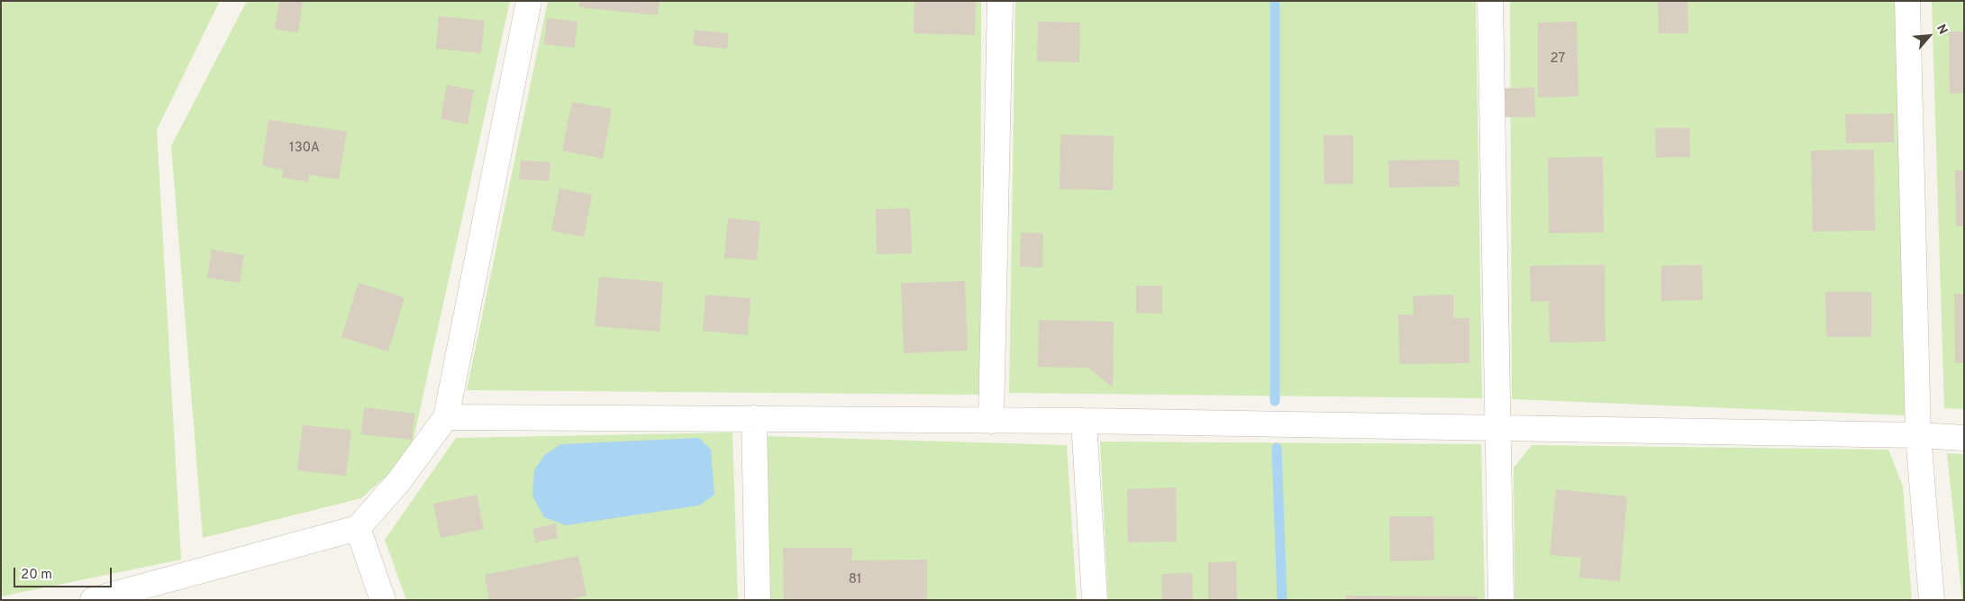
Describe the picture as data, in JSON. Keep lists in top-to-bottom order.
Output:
{
  "house_numbers": ["27", "130А", "81"],
  "scale_bar": "20 m",
  "north": "top right"
}
